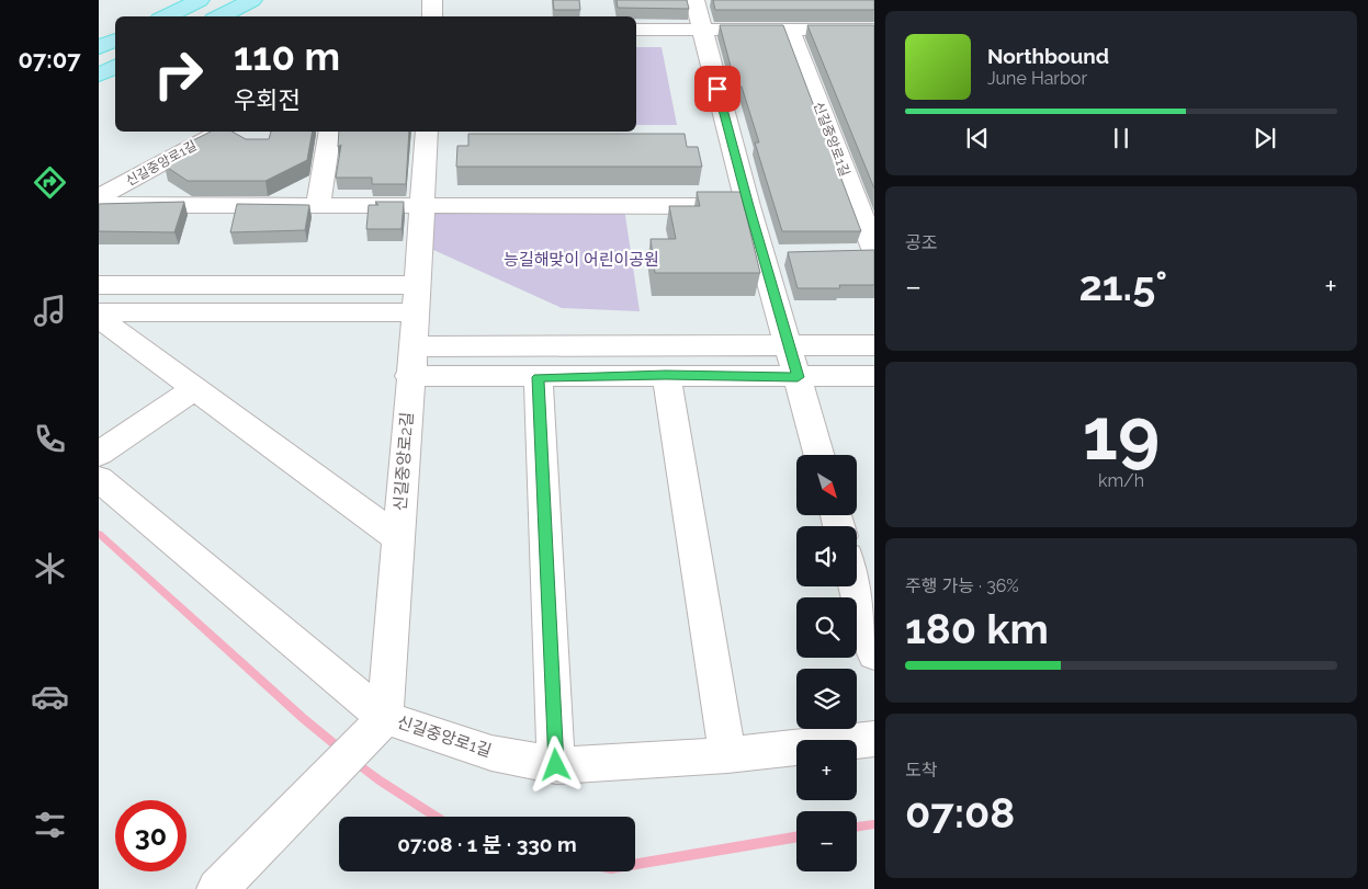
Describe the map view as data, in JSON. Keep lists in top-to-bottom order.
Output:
{
  "streets": {
    "street": ["신길중앙로1길", "신길중앙로2길"]
  },
  "crossings": [
    ["신길중앙로1길", "신길중앙로2길"]
  ],
  "parks": ["능길해맞이 어린이공원"],
  "north": "bottom right",
  "page": {
    "tabs": "07:07",
    "turn": ["110 m", "우회전"],
    "song": ["Northbound", "June Harbor"],
    "tile": [
      "공조",
      ["19", "km/h"],
      ["주행 가능 · 36%", "180 km"],
      ["도착", "07:08"]
    ],
    "heat": ["−", "21.5°", "+"],
    "map_buttons": ["+", "−"],
    "limit": "30",
    "trip": "07:08 · 1 분 · 330 m"
  }
}
